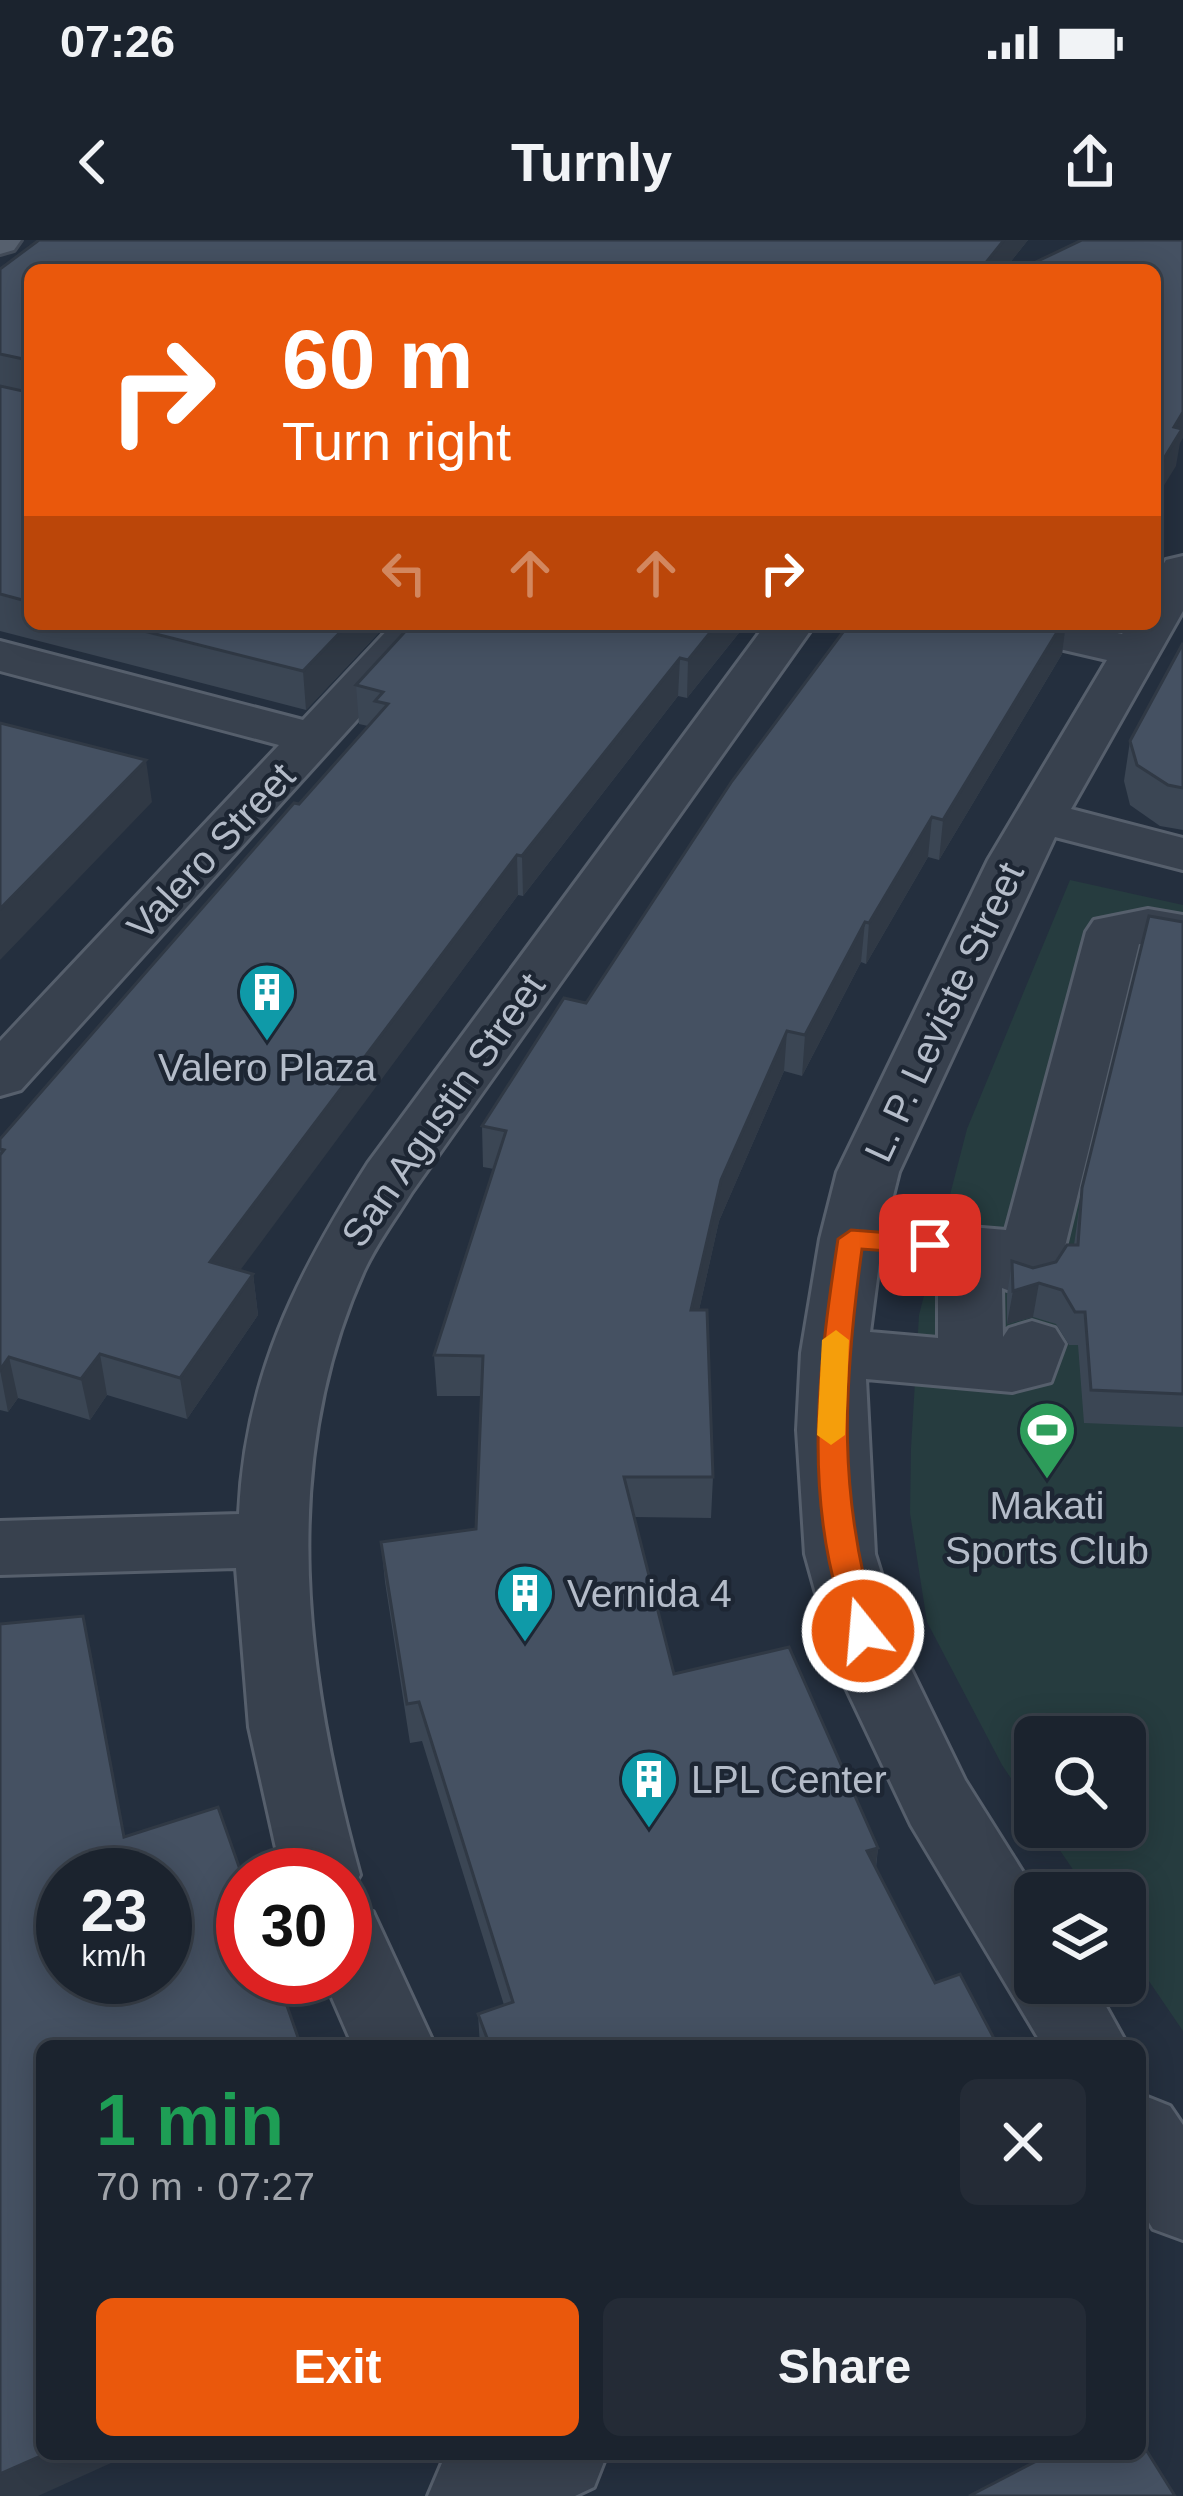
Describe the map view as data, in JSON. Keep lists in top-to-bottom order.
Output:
{
  "streets": {
    "street": ["Valero Street", "L. P. Leviste Street", "San Agustin Street"]
  },
  "places": {
    "building": ["Valero Plaza", "Vernida 4", "LPL Center"],
    "sports": ["Makati Sports Club"]
  },
  "page": {
    "status": "07:26",
    "header": "Turnly",
    "turn": ["60 m", "Turn right"],
    "speed": "23 km/h",
    "limit": "30",
    "heading": ["1 min", "70 m · 07:27"],
    "buttons": ["Exit", "Share"]
  }
}
